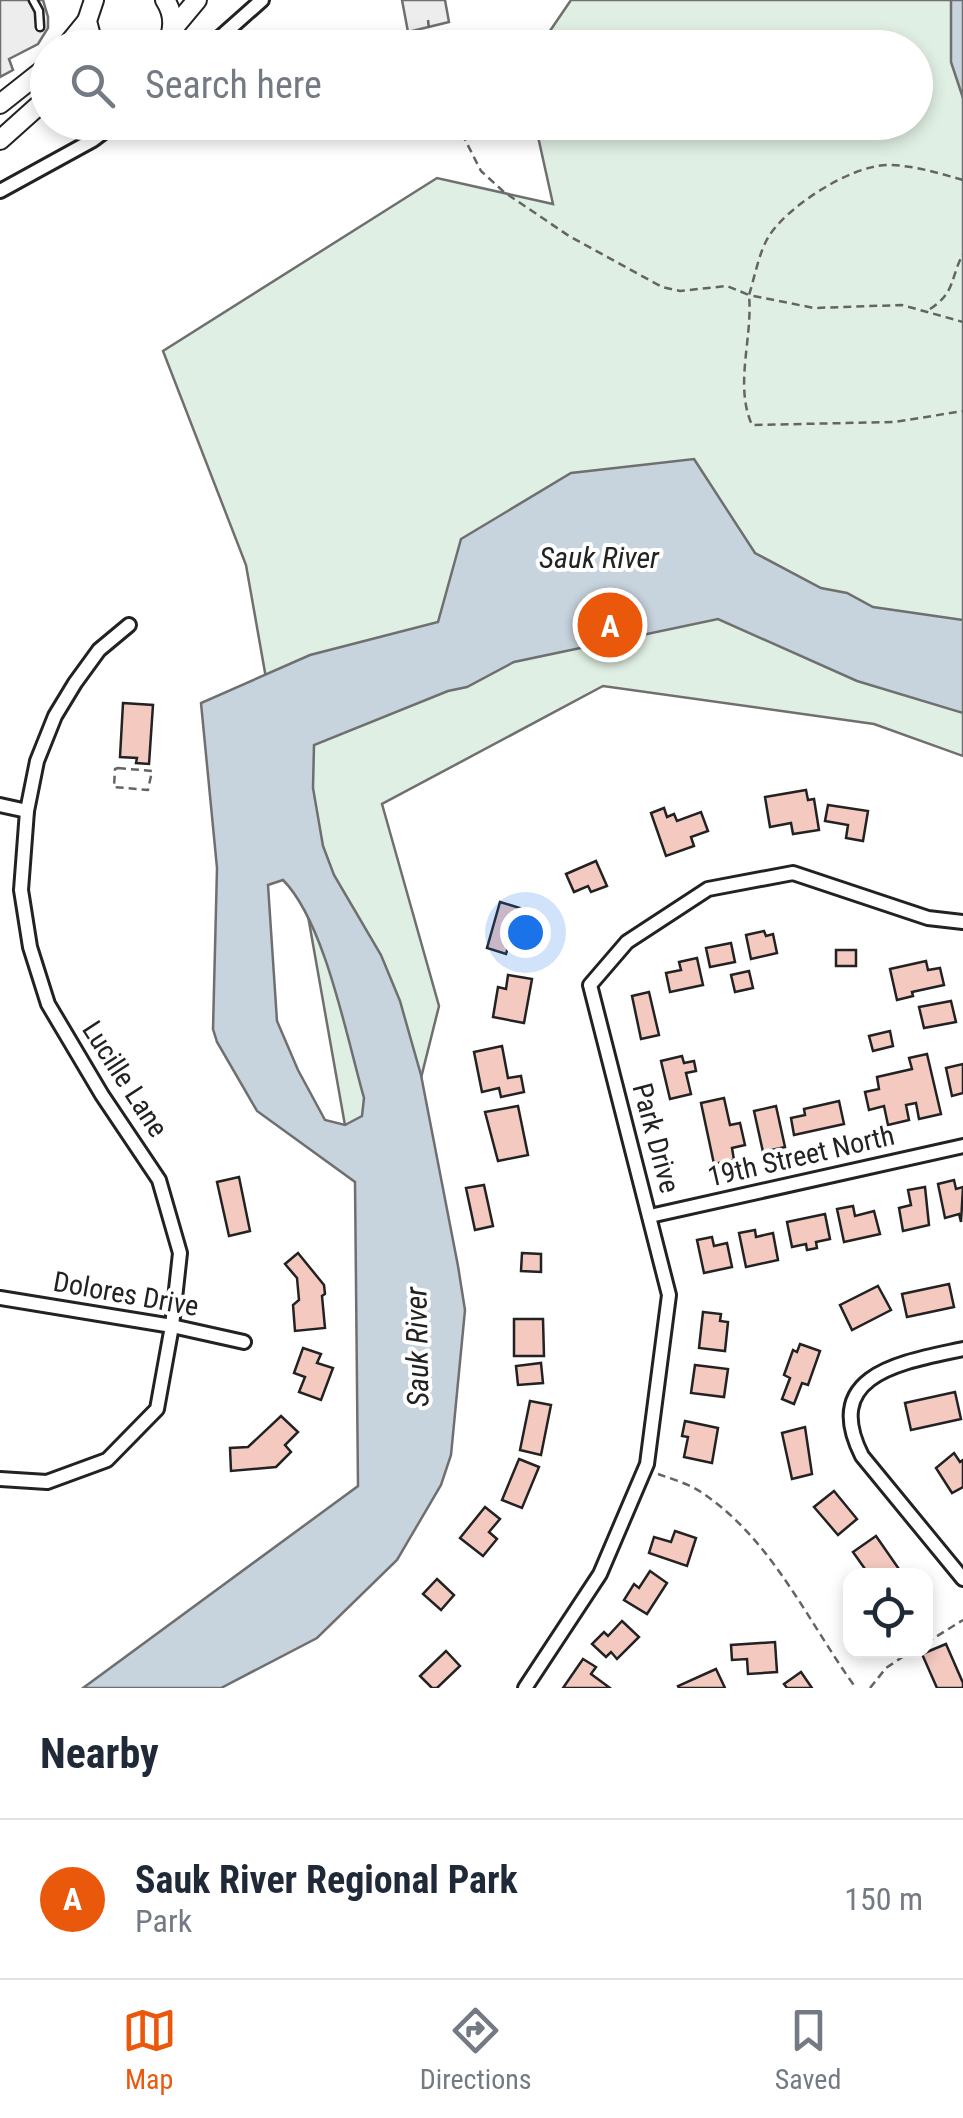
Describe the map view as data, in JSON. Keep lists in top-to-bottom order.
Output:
{
  "streets": {
    "street": [
      "Lucille Lane",
      "Park Drive",
      "19th Street North",
      "Dolores Drive"
    ]
  },
  "crossings": [
    ["Lucille Lane", "Dolores Drive"],
    ["Park Drive", "19th Street North"]
  ],
  "water": ["Sauk River"],
  "page": {
    "search": "Search here",
    "pins": "A",
    "heading": "Nearby",
    "list": [
      {
        "mark": "A",
        "name": "Sauk River Regional Park",
        "note": "Park",
        "value": "150 m"
      }
    ],
    "nav": ["Map", "Directions", "Saved"]
  }
}
